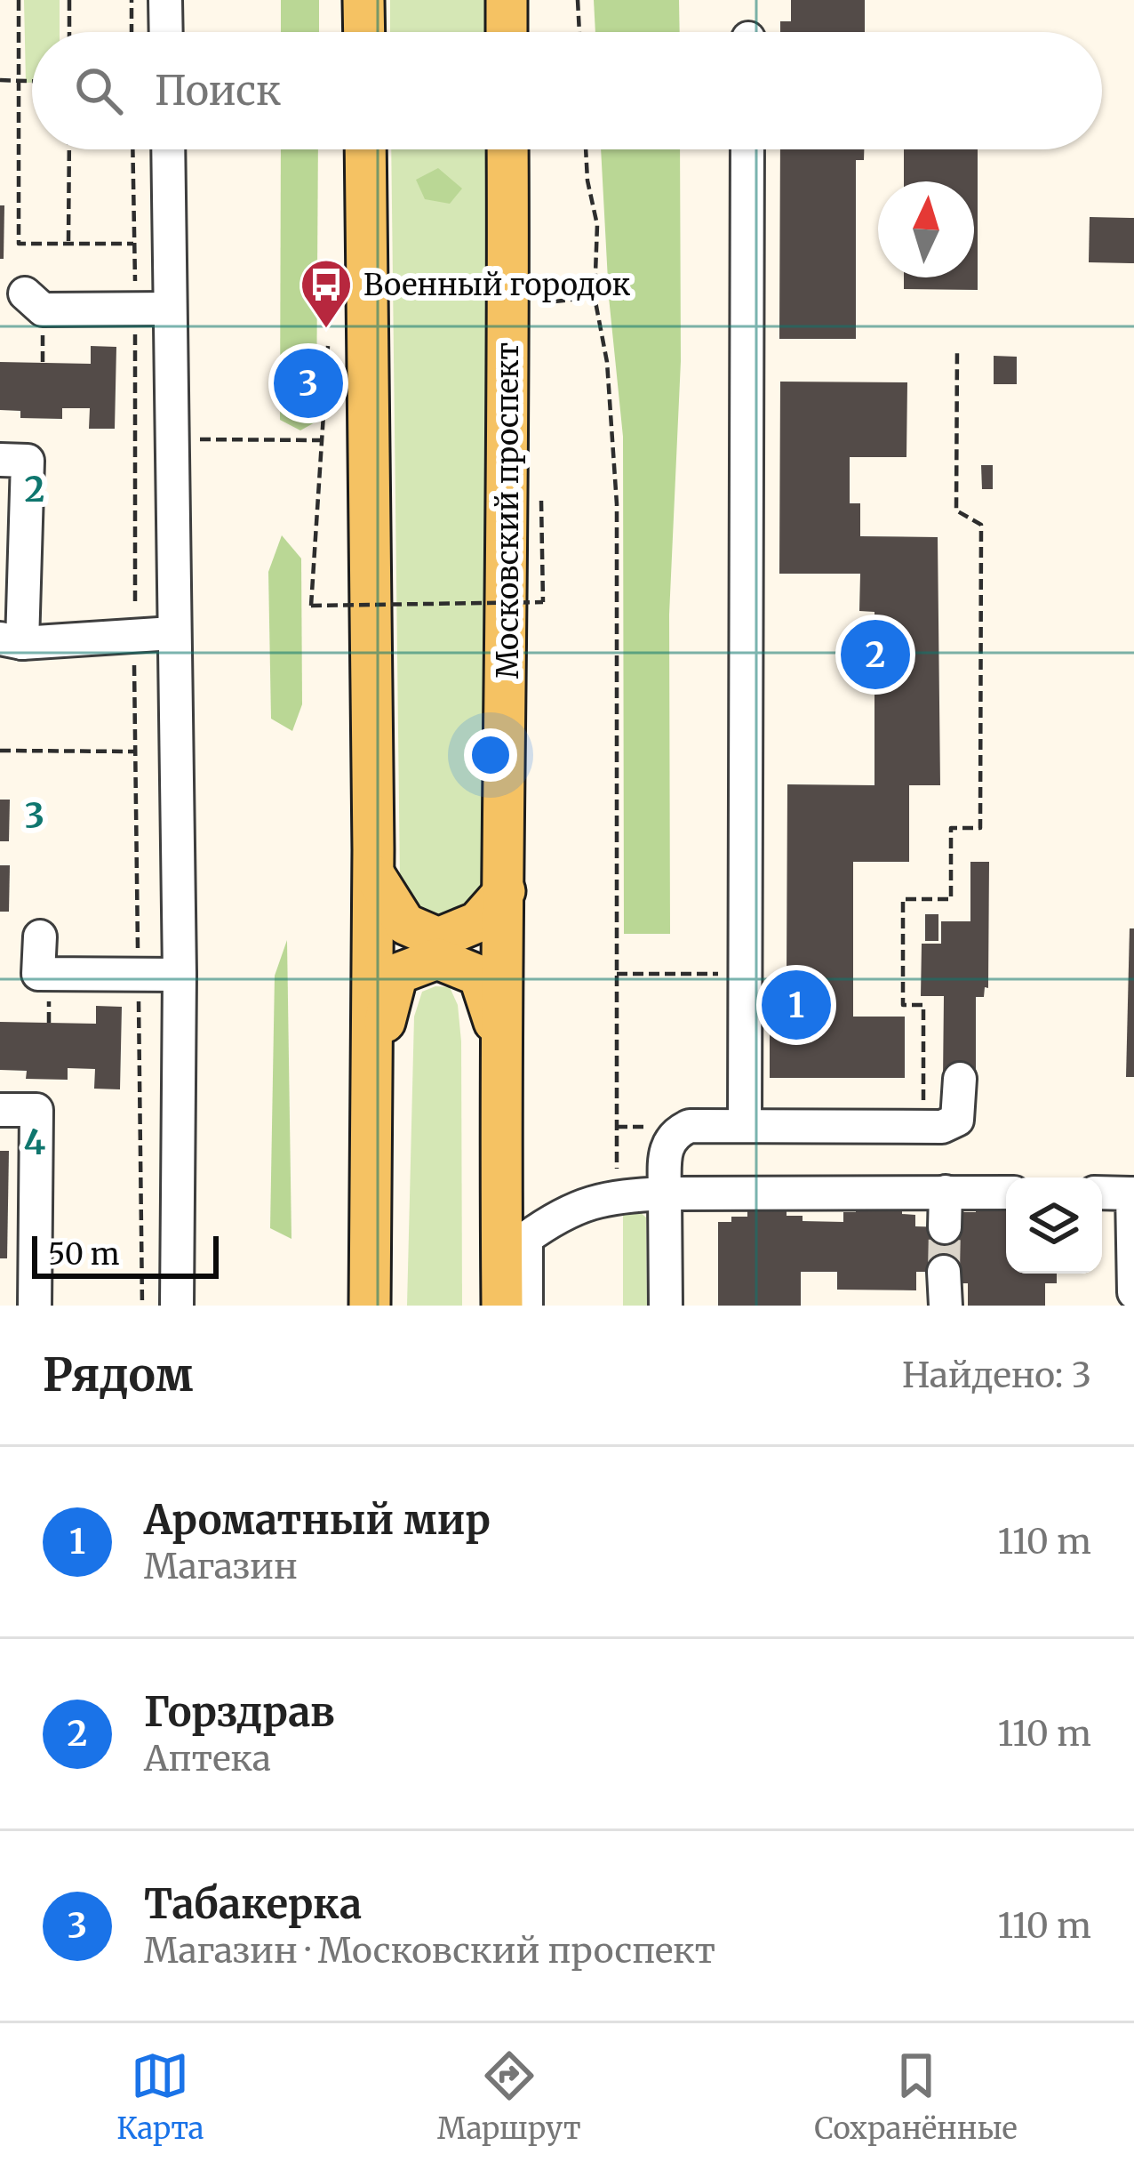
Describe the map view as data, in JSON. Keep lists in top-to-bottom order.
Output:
{
  "streets": {
    "main road": ["Московский проспект"]
  },
  "places": {
    "bus stop": ["Военный городок"]
  },
  "scale_bar": "50 m",
  "north": "top",
  "page": {
    "search": "Поиск",
    "pins": ["3", "2", "1"],
    "scale": "50 m",
    "heading": ["Рядом", "Найдено: 3"],
    "list": [
      {
        "mark": "1",
        "name": "Ароматный мир",
        "note": "Магазин",
        "value": "110 m"
      },
      {
        "mark": "2",
        "name": "Горздрав",
        "note": "Аптека",
        "value": "110 m"
      },
      {
        "mark": "3",
        "name": "Табакерка",
        "note": "Магазин · Московский проспект",
        "value": "110 m"
      }
    ],
    "nav": ["Карта", "Маршрут", "Сохранённые"]
  },
  "grid": {
    "rows": ["2", "3", "4"]
  }
}
